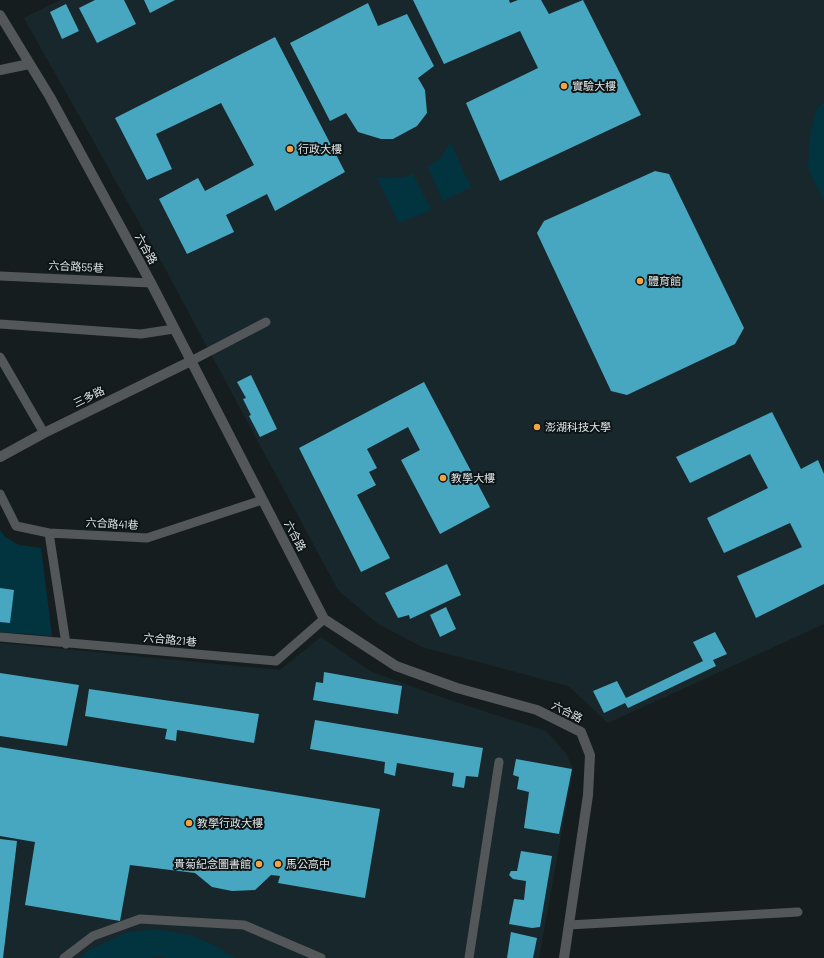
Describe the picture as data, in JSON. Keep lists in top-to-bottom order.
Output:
{
  "streets": {
    "street": ["六合路", "三多路"],
    "lane": ["六合路55巷", "六合路41巷", "六合路21巷"]
  },
  "crossings": [
    ["六合路", "六合路55巷"],
    ["六合路", "三多路"],
    ["六合路", "六合路41巷"],
    ["六合路", "六合路21巷"]
  ],
  "places": [
    "實驗大樓",
    "行政大樓",
    "體育館",
    "澎湖科技大學",
    "教學大樓",
    "教學行政大樓",
    "貴菊紀念圖書館",
    "馬公高中"
  ]
}
